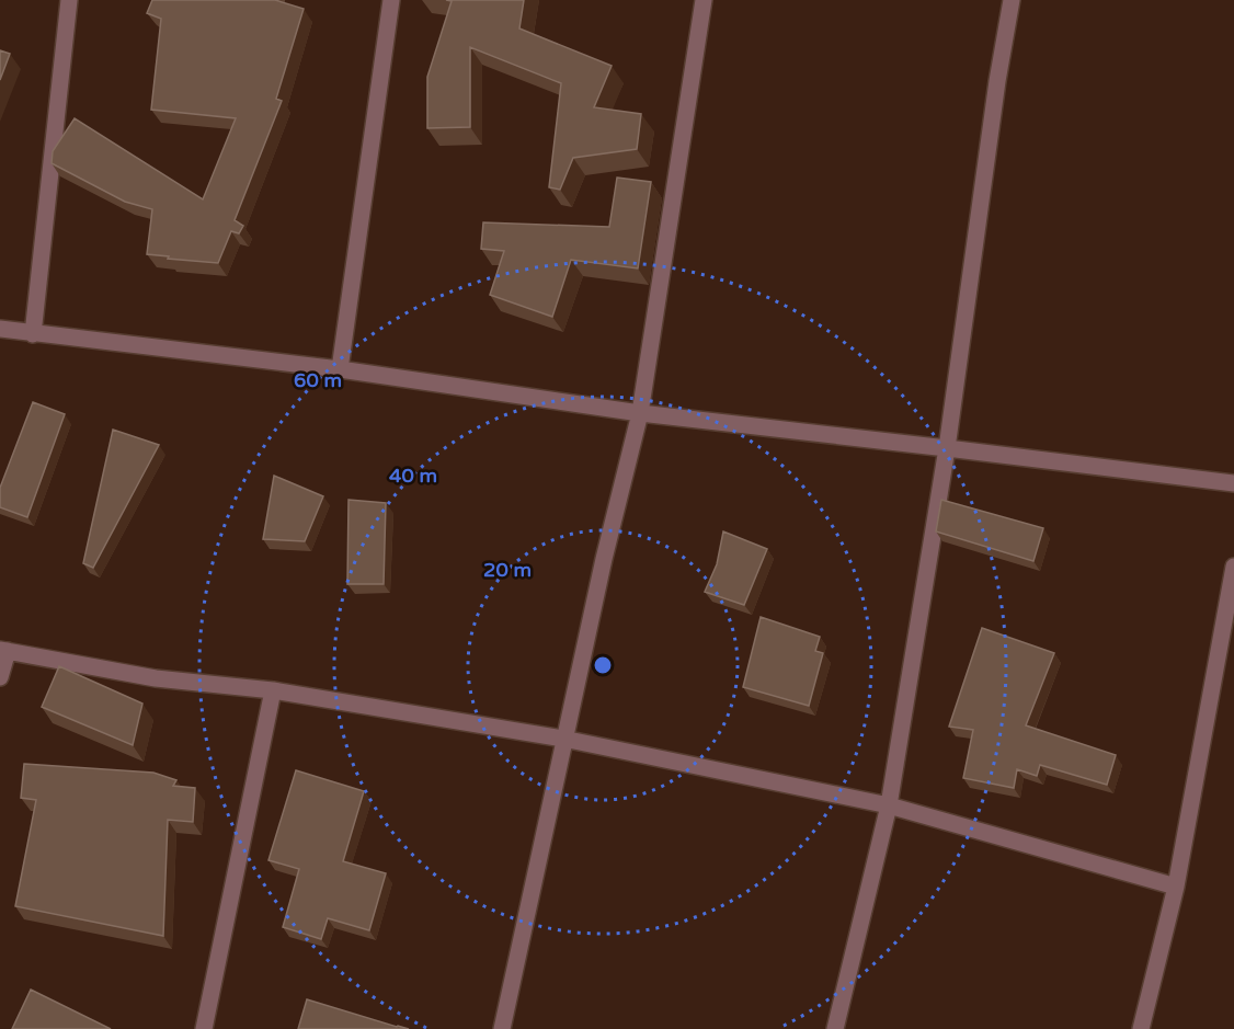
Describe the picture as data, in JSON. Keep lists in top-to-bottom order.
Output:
{
  "rings": ["60 m", "40 m", "20 m"]
}
